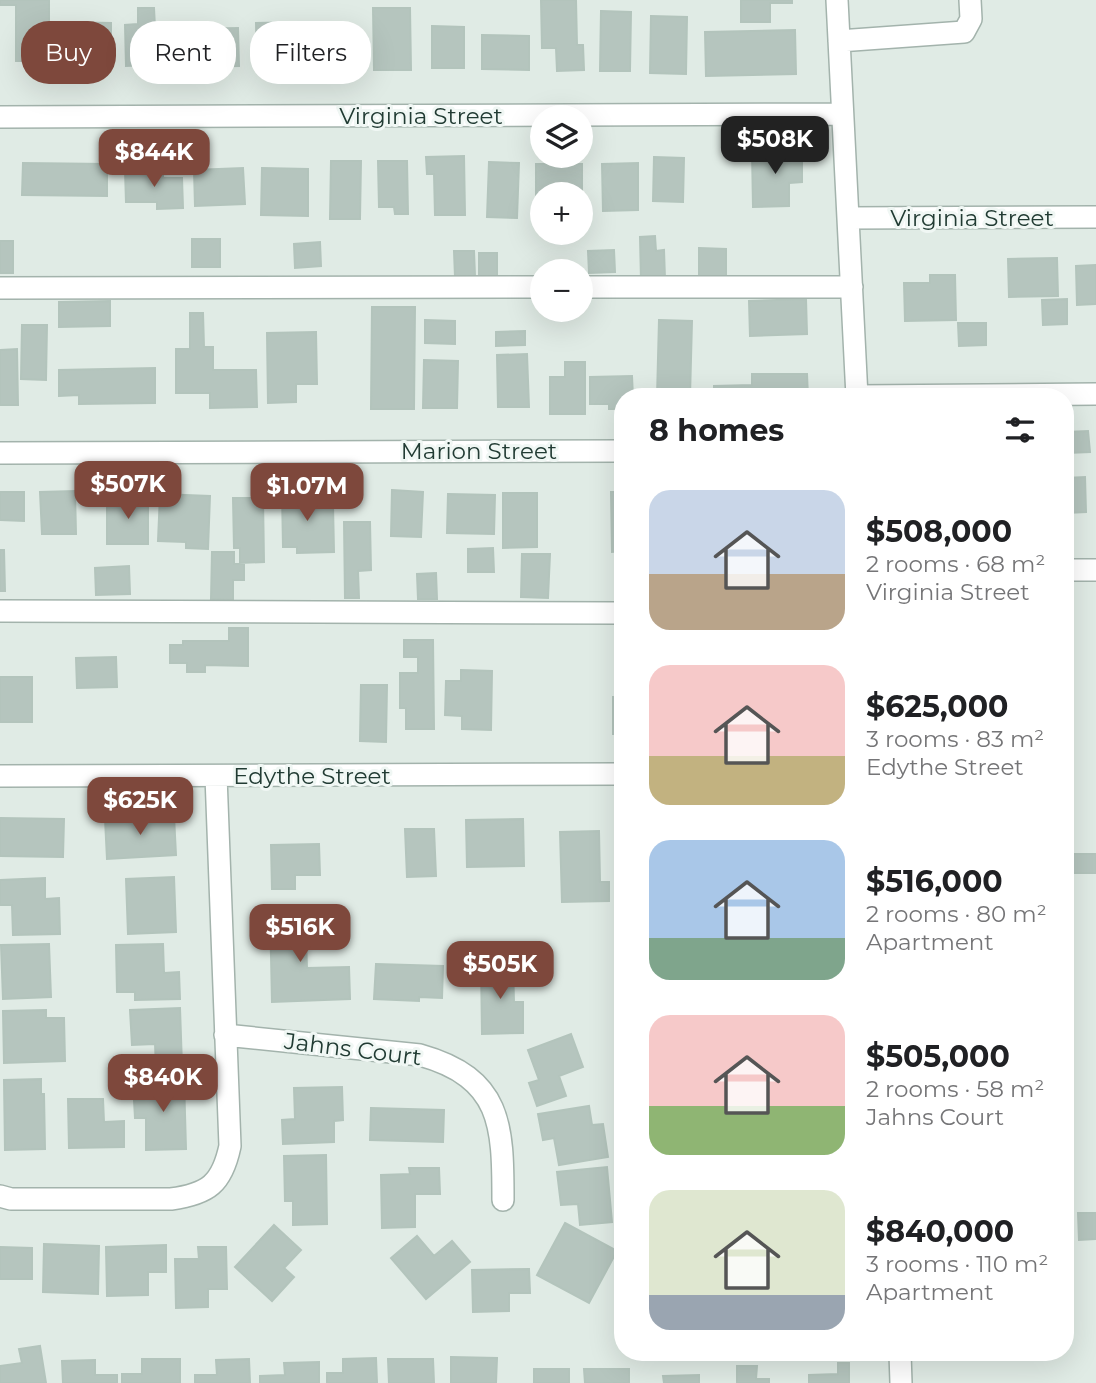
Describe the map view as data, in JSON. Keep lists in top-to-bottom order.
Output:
{
  "streets": {
    "street": [
      "Virginia Street",
      "Marion Street",
      "Edythe Street",
      "Jahns Court"
    ]
  },
  "page": {
    "chip": ["Buy", "Rent", "Filters"],
    "map_buttons": ["+", "−"],
    "price": [
      "$508K",
      "$844K",
      "$507K",
      "$1.07M",
      "$625K",
      "$516K",
      "$505K",
      "$840K"
    ],
    "heading": "8 homes",
    "list": [
      {
        "name": "$508,000",
        "note": "2 rooms · 68 m² · Virginia Street"
      },
      {
        "name": "$625,000",
        "note": "3 rooms · 83 m² · Edythe Street"
      },
      {
        "name": "$516,000",
        "note": "2 rooms · 80 m² · Apartment"
      },
      {
        "name": "$505,000",
        "note": "2 rooms · 58 m² · Jahns Court"
      },
      {
        "name": "$840,000",
        "note": "3 rooms · 110 m² · Apartment"
      }
    ]
  }
}
